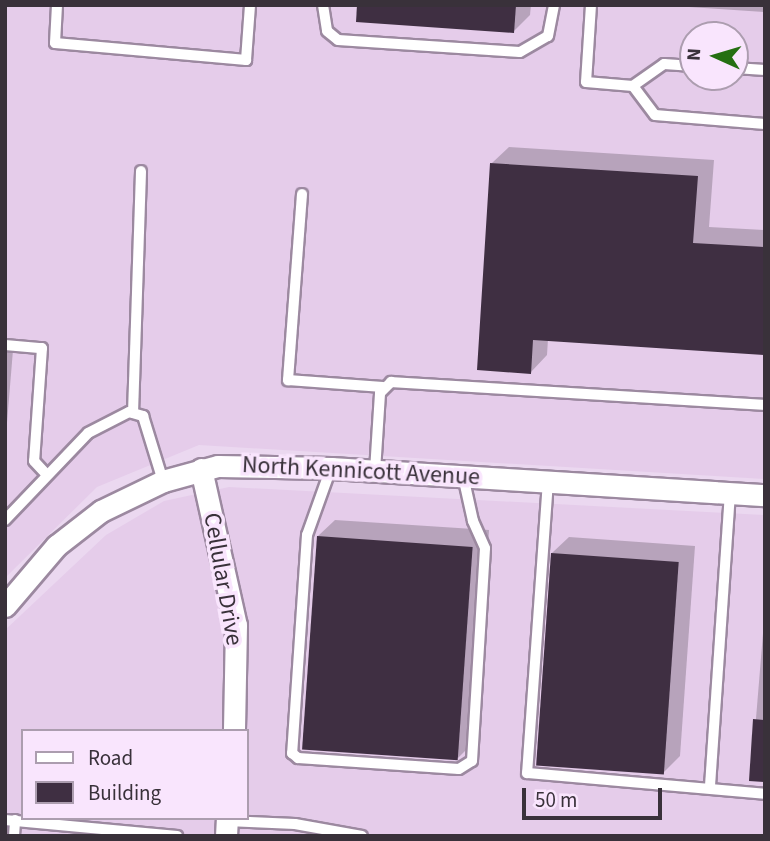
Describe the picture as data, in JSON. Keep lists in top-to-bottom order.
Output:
{
  "streets": {
    "street": ["North Kennicott Avenue", "Cellular Drive"]
  },
  "crossings": [
    ["North Kennicott Avenue", "Cellular Drive"]
  ],
  "legend": ["Road", "Building"],
  "scale_bar": "50 m",
  "north": "left"
}
